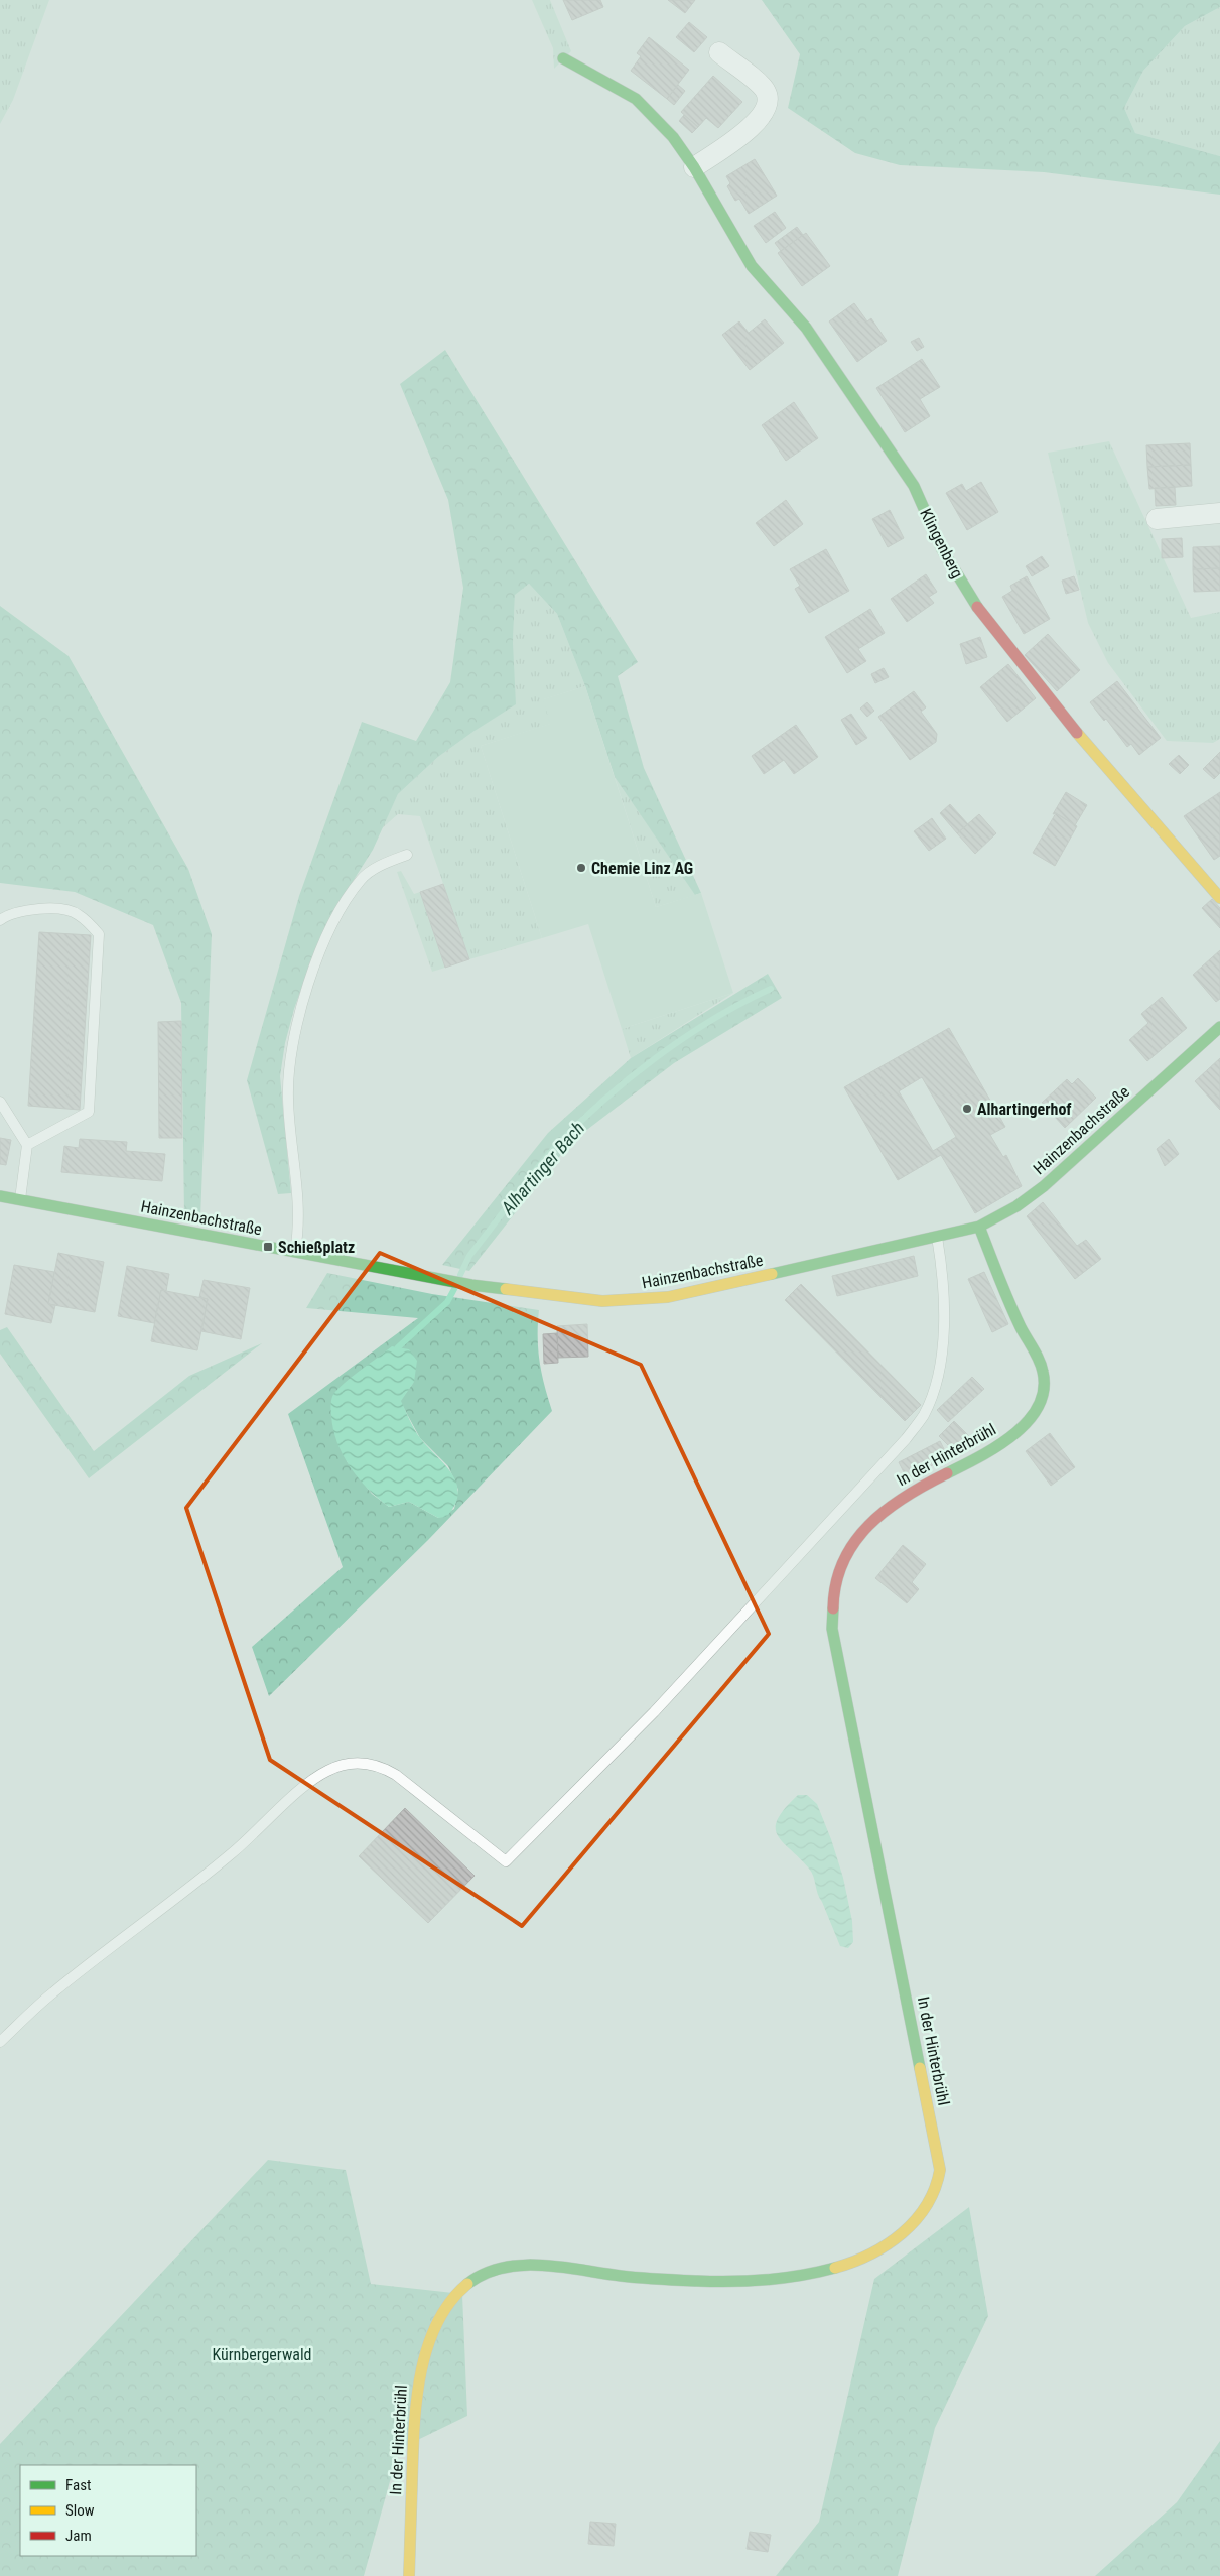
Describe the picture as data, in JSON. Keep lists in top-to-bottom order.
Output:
{
  "streets": {
    "street": ["Klingenberg", "Hainzenbachstraße", "In der Hinterbrühl"]
  },
  "crossings": [
    ["Hainzenbachstraße", "In der Hinterbrühl"]
  ],
  "water": ["Alhartinger Bach"],
  "parks": ["Kürnbergerwald"],
  "places": {
    "other": ["Chemie Linz AG", "Alhartingerhof"],
    "transit": ["Schießplatz"]
  },
  "legend": ["Fast", "Slow", "Jam"]
}
